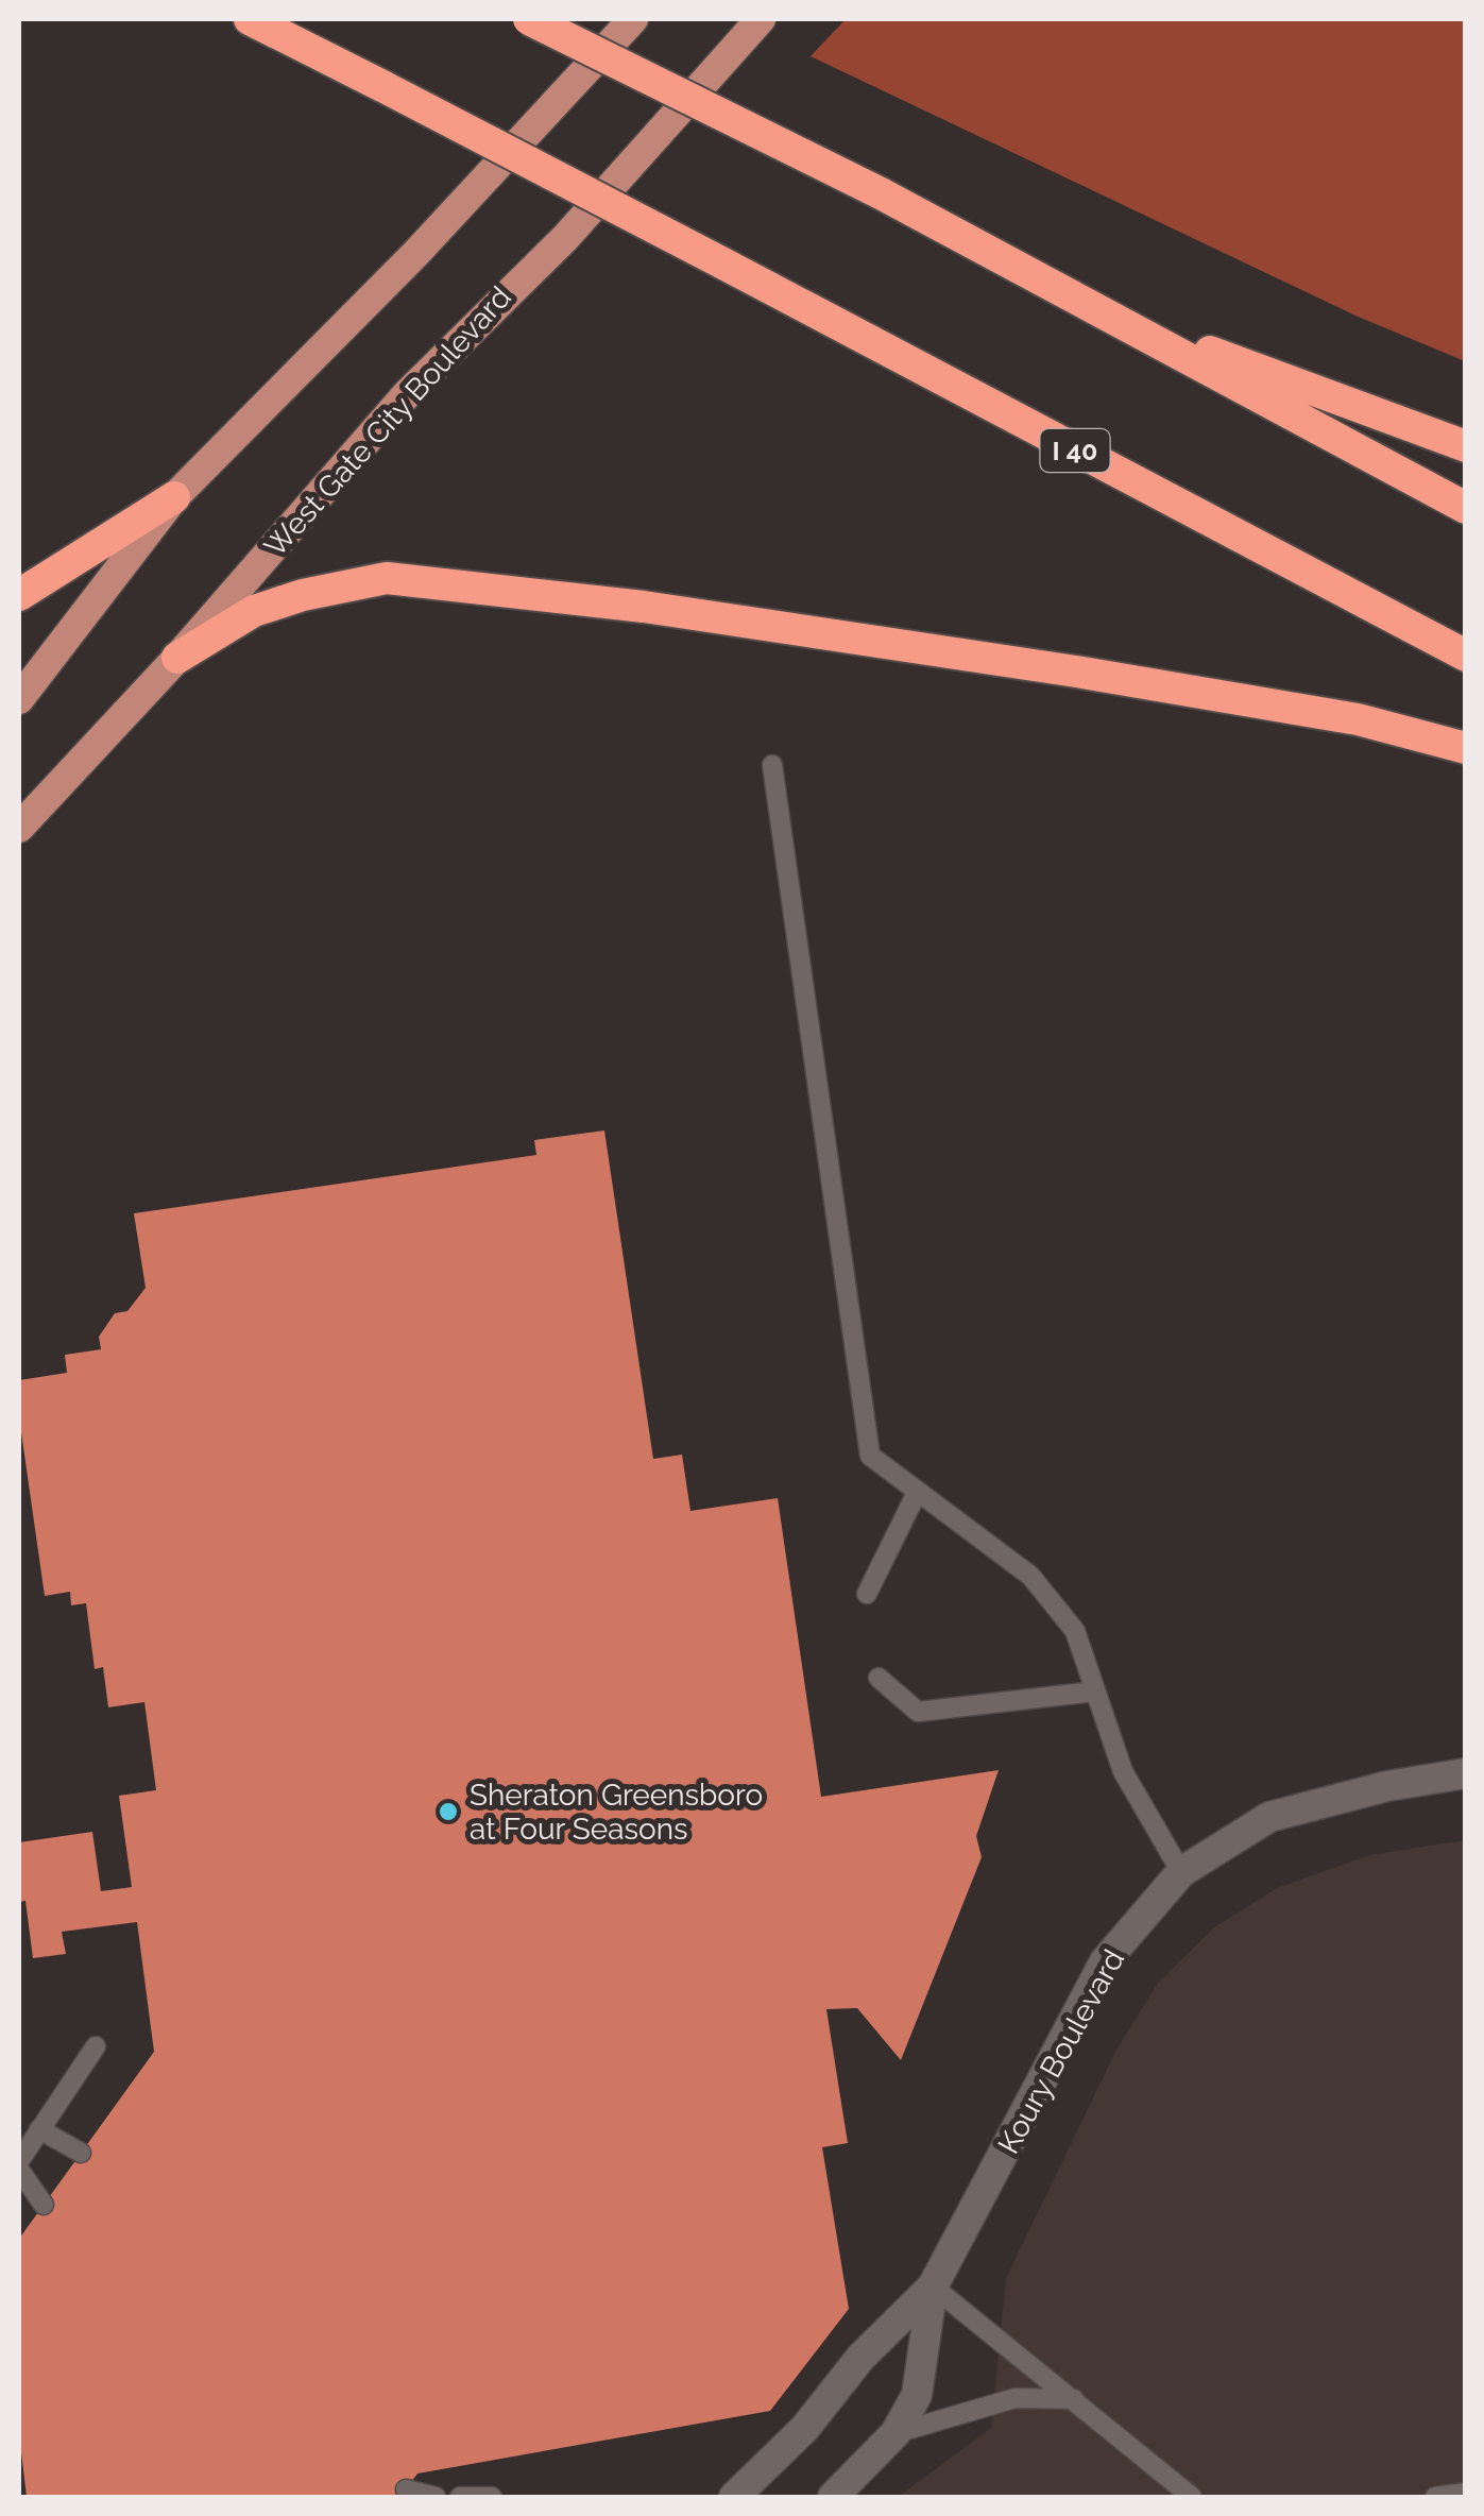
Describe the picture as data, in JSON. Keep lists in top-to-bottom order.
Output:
{
  "streets": {
    "highway": ["I 40"],
    "main road": ["West Gate City Boulevard"],
    "street": ["Koury Boulevard"]
  },
  "places": ["Sheraton Greensboro at Four Seasons"]
}
